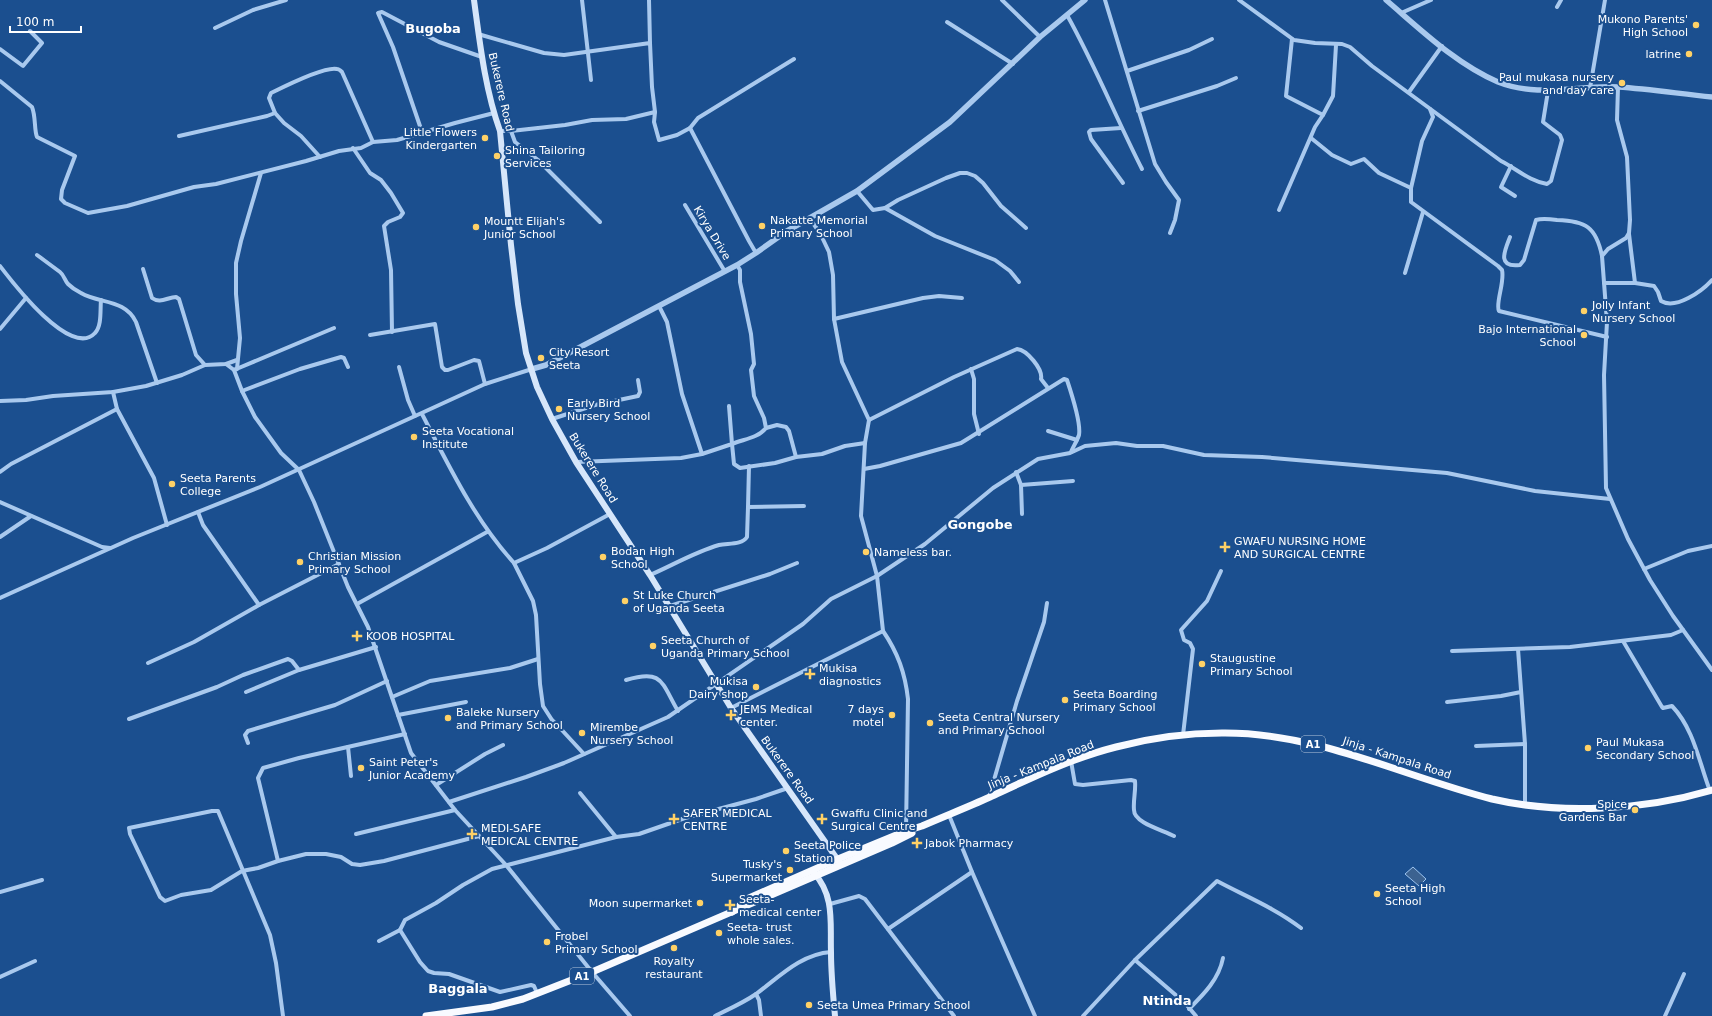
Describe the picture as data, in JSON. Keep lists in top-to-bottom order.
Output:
{
  "streets": {
    "highway": ["A1", "Jinja - Kampala Road"],
    "main road": ["Bukerere Road"],
    "street": ["Kirya Drive"]
  },
  "crossings": [
    ["Bukerere Road", "Jinja - Kampala Road"]
  ],
  "districts": [
    "Bugoba",
    "Gongobe",
    "Baggala",
    "Ntinda"
  ],
  "places": {
    "other": [
      "Mukono Parents' High School",
      "latrine",
      "Paul mukasa nursery and day care",
      "Little Flowers Kindergarten",
      "Shina Tailoring Services",
      "Nakatte Memorial Primary School",
      "Mountt Elijah's Junior School",
      "Jolly Infant Nursery School",
      "Bajo International School",
      "City Resort Seeta",
      "Early Bird Nursery School",
      "Seeta Vocational Institute",
      "Seeta Parents College",
      "Nameless bar.",
      "Bodan High School",
      "Christian Mission Primary School",
      "St Luke Church of Uganda Seeta",
      "Seeta Church of Uganda Primary School",
      "Staugustine Primary School",
      "Mukisa Dairy shop",
      "Seeta Boarding Primary School",
      "7 days motel",
      "Baleke Nursery and Primary School",
      "Seeta Central Nursery and Primary School",
      "Mirembe Nursery School",
      "Paul Mukasa Secondary School",
      "Saint Peter's Junior Academy",
      "Spice Gardens Bar",
      "Seeta Police Station",
      "Tusky's Supermarket",
      "Seeta High School",
      "Moon supermarket",
      "Seeta- trust whole sales.",
      "Frobel Primary School",
      "Royalty restaurant",
      "Seeta Umea Primary School"
    ],
    "health": [
      "GWAFU NURSING HOME AND SURGICAL CENTRE",
      "KOOB HOSPITAL",
      "Mukisa diagnostics",
      "JEMS Medical center.",
      "SAFER MEDICAL CENTRE",
      "Gwaffu Clinic and Surgical Centre",
      "MEDI-SAFE MEDICAL CENTRE",
      "Jabok Pharmacy",
      "Seeta- medical center"
    ]
  },
  "scale_bar": "100 m"
}
